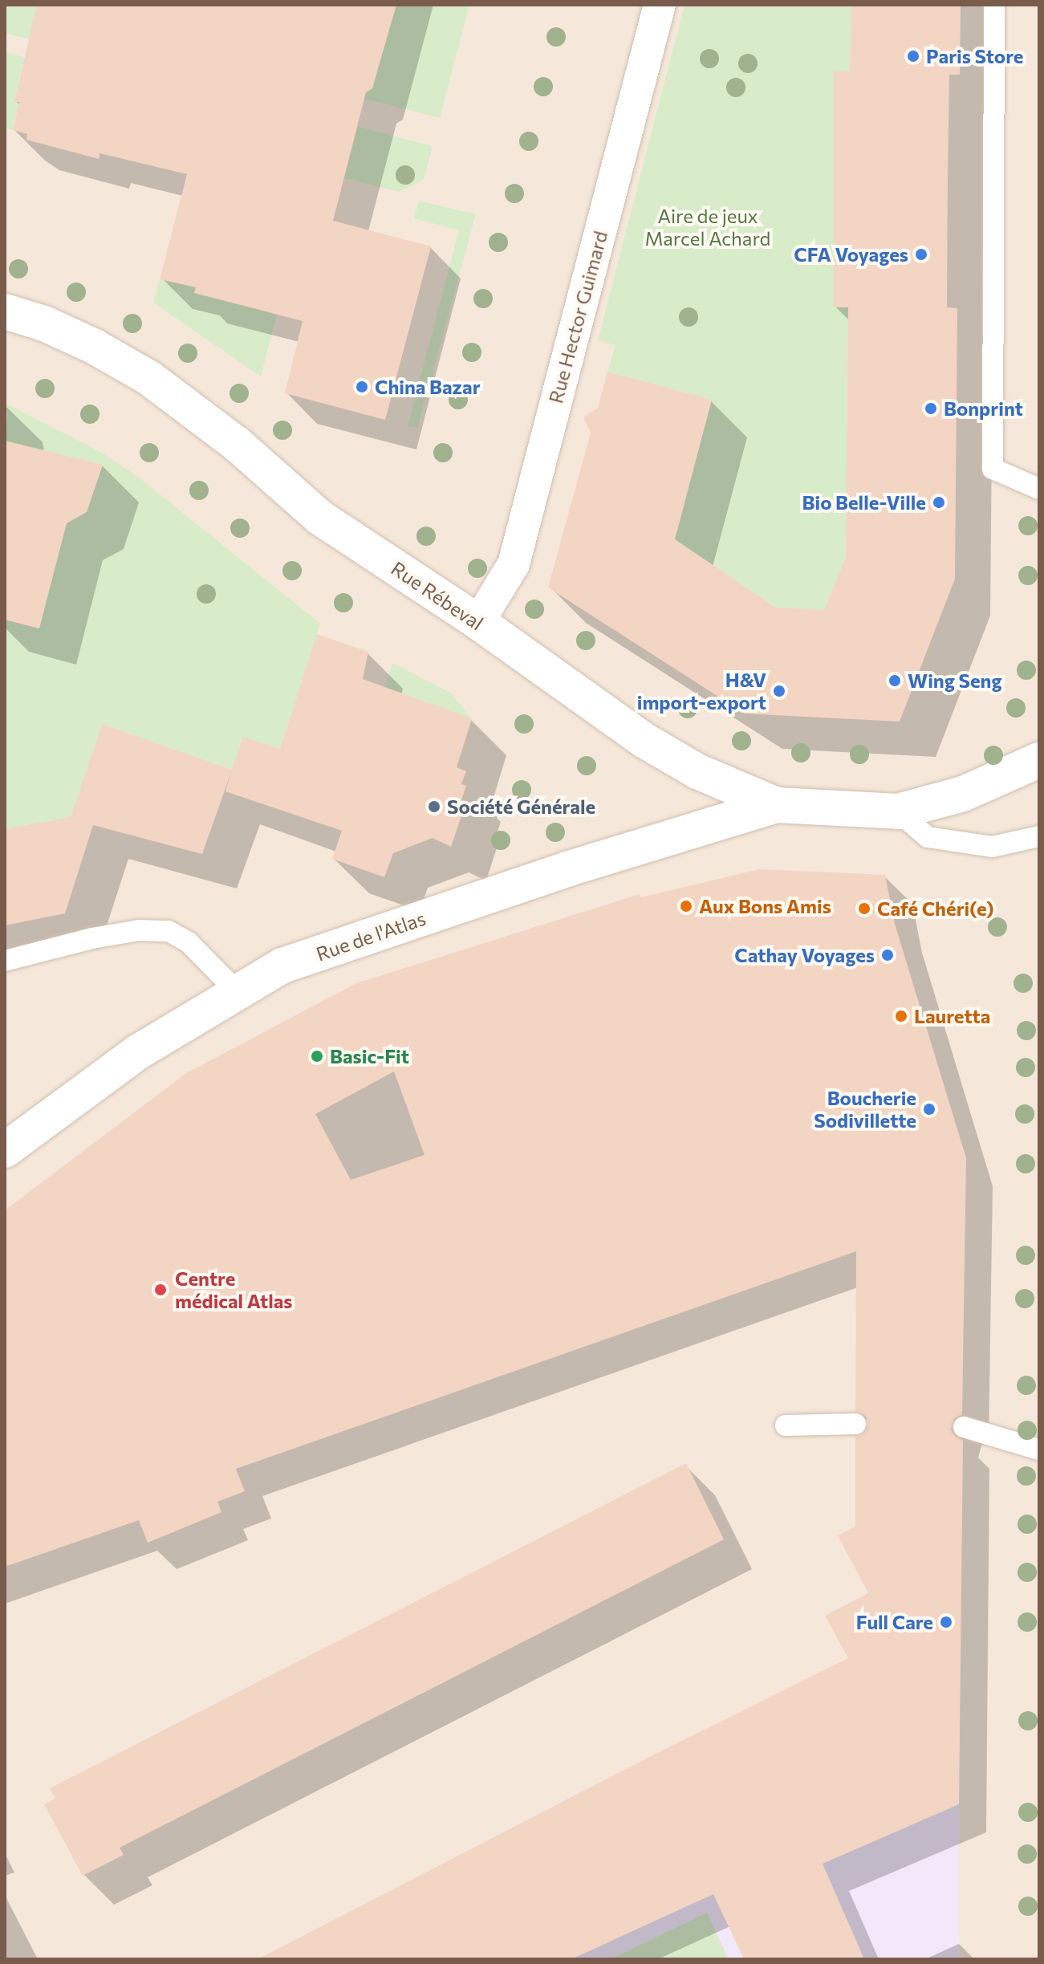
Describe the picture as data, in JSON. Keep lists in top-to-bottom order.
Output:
{
  "streets": {
    "street": ["Rue Hector Guimard", "Rue Rébeval", "Rue de l'Atlas"]
  },
  "crossings": [
    ["Rue Hector Guimard", "Rue Rébeval"],
    ["Rue Rébeval", "Rue de l'Atlas"]
  ],
  "parks": ["Aire de jeux Marcel Achard"],
  "places": [
    "Paris Store",
    "CFA Voyages",
    "China Bazar",
    "Bonprint",
    "Bio Belle-Ville",
    "Wing Seng",
    "H&V import-export",
    "Société Générale",
    "Aux Bons Amis",
    "Café Chéri(e)",
    "Cathay Voyages",
    "Lauretta",
    "Basic-Fit",
    "Boucherie Sodivillette",
    "Centre médical Atlas",
    "Full Care"
  ]
}
